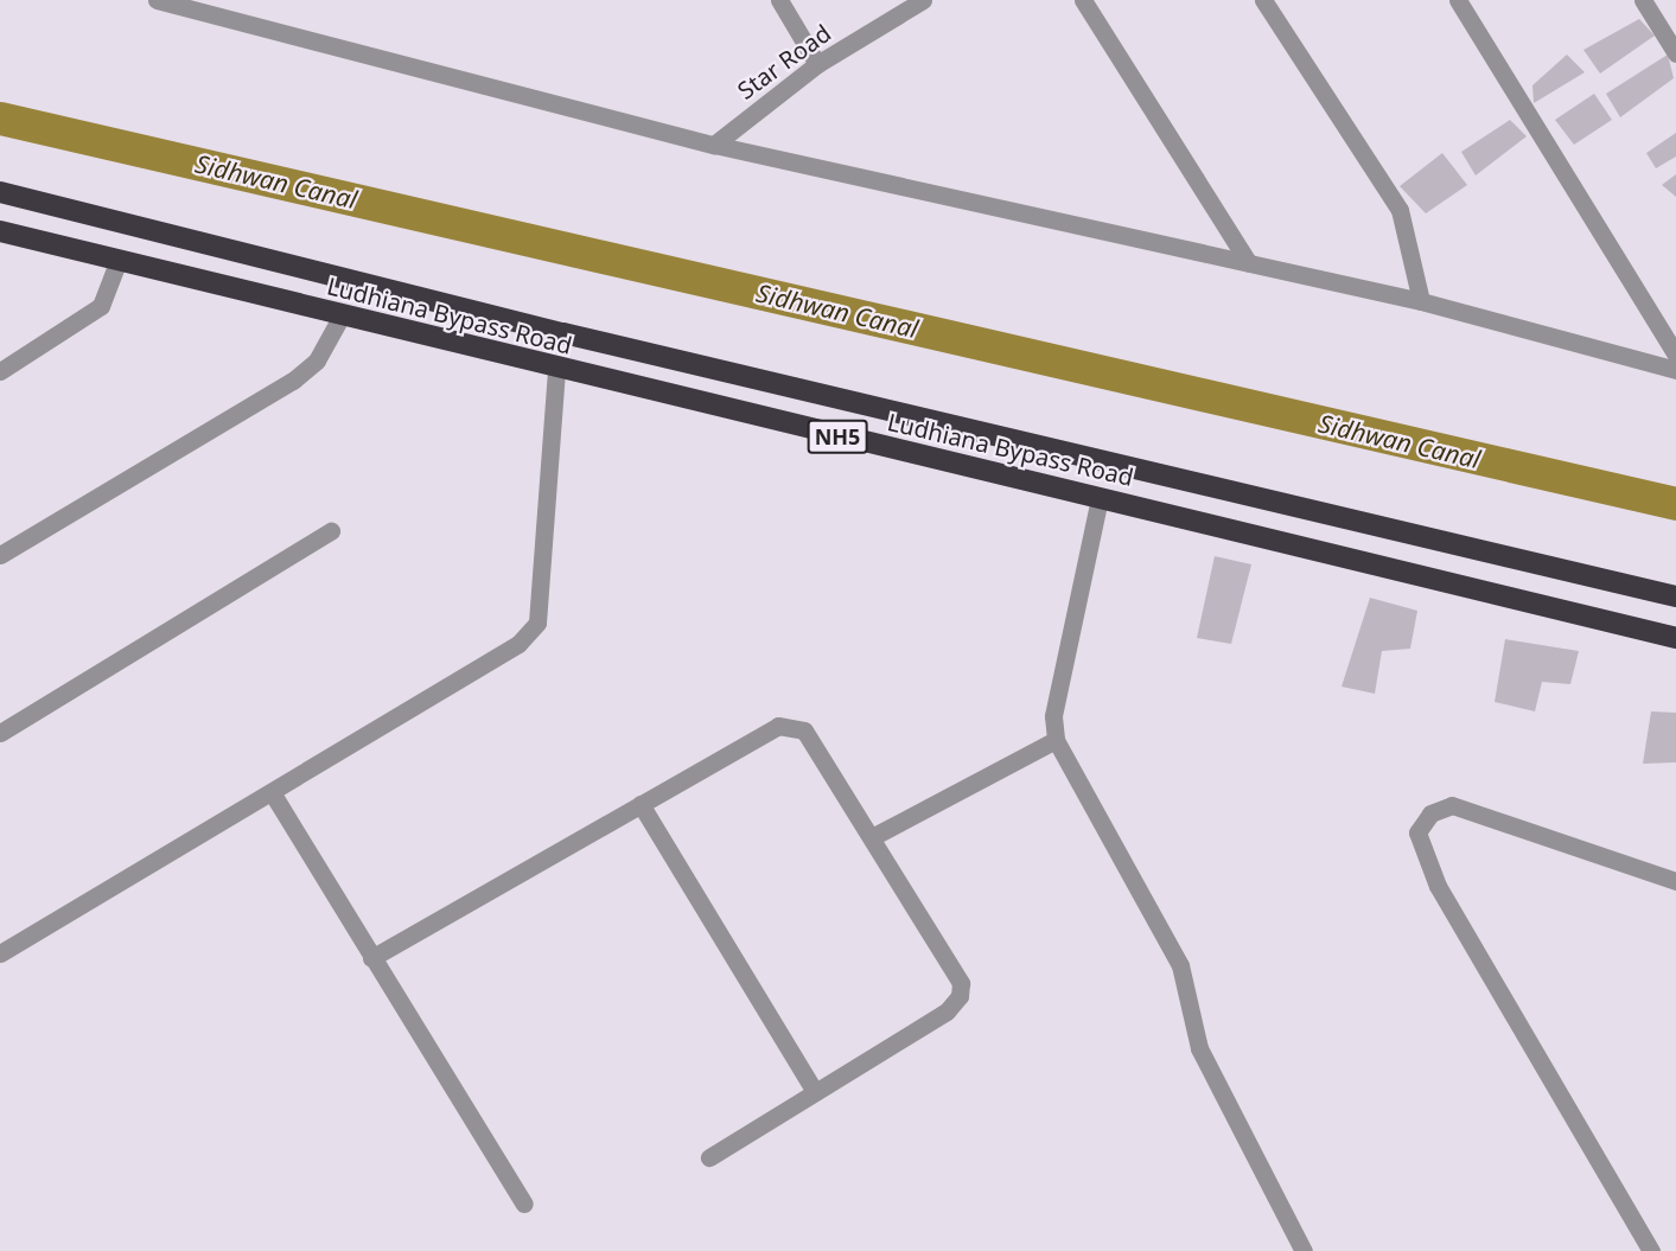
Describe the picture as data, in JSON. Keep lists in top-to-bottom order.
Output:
{
  "streets": {
    "highway": ["Ludhiana Bypass Road", "NH5"],
    "street": ["Star Road"]
  },
  "water": ["Sidhwan Canal"]
}
